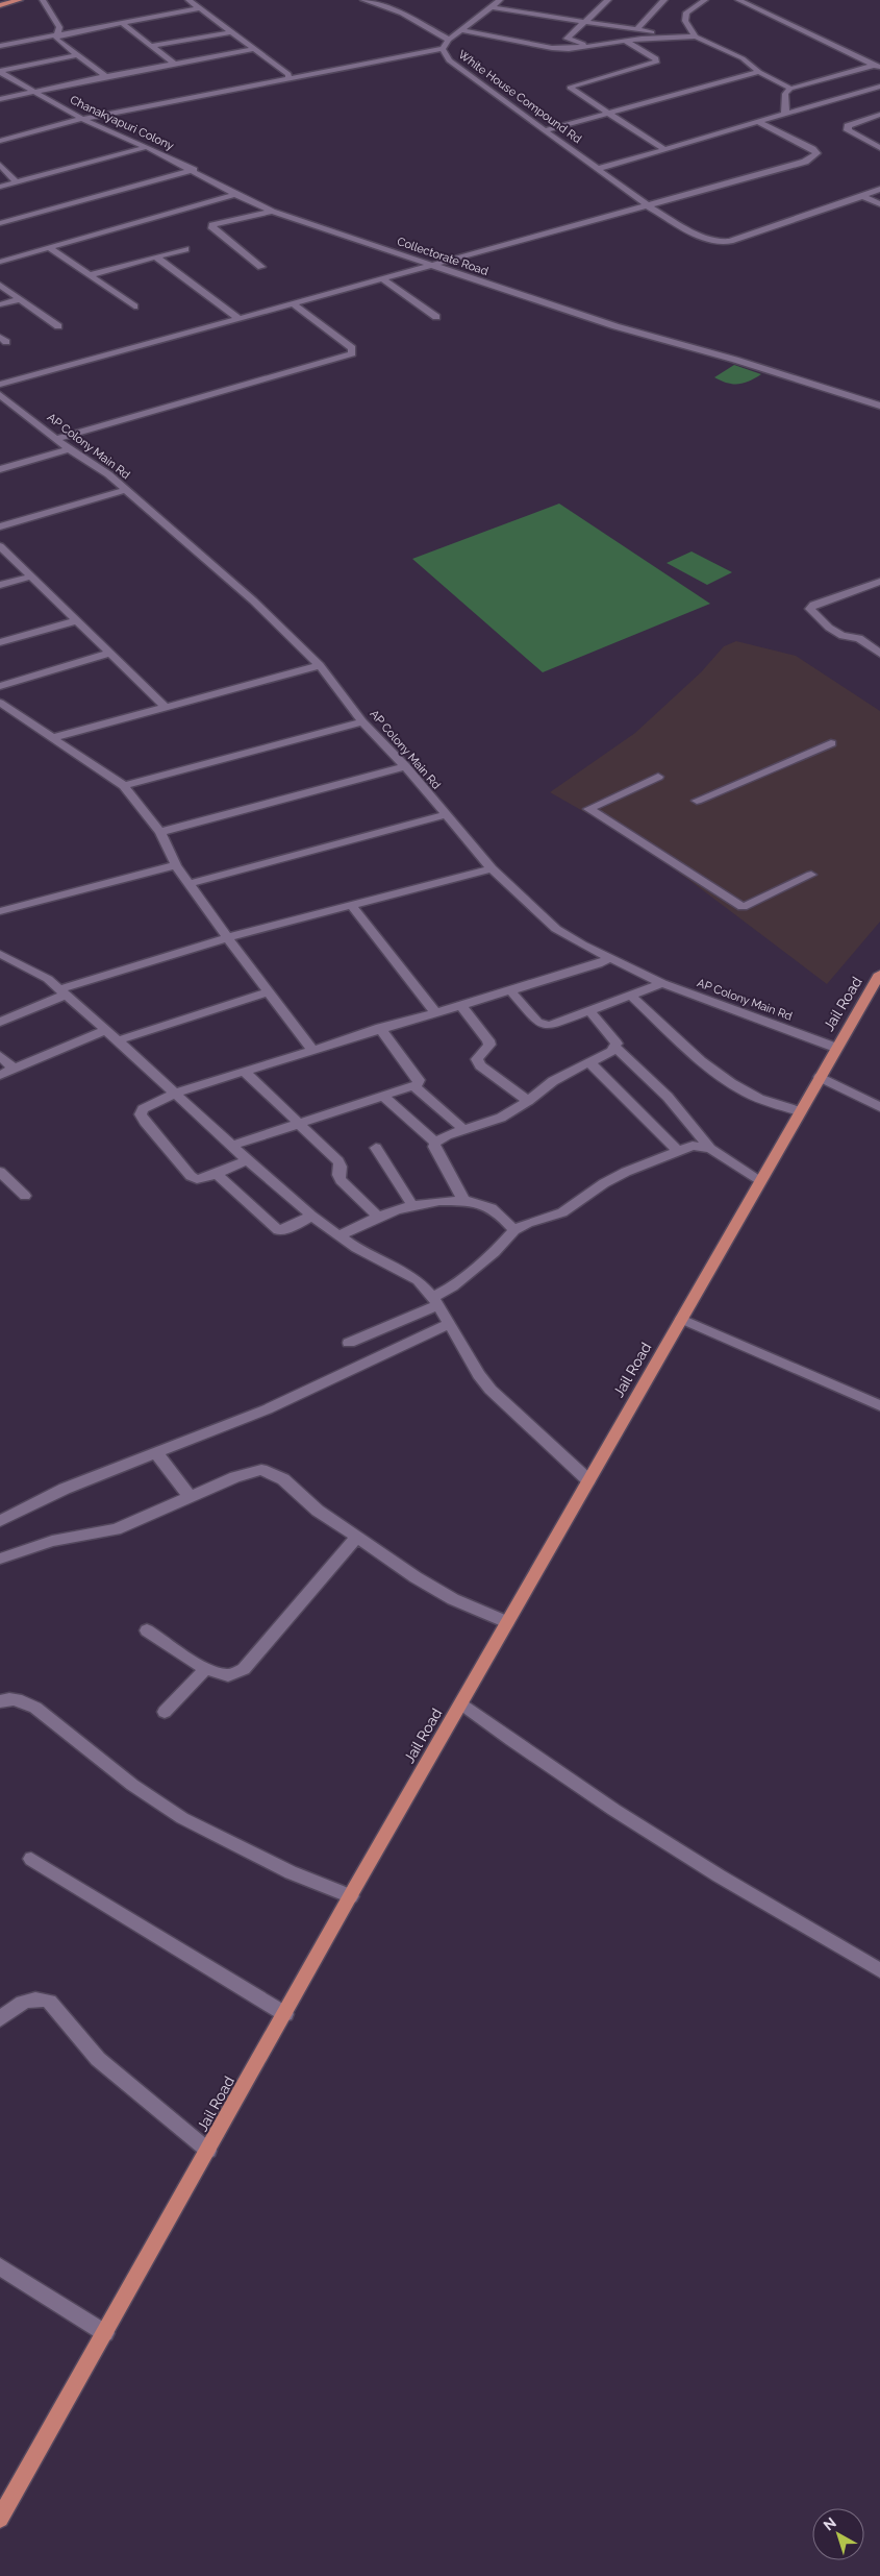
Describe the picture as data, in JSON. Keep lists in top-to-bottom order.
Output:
{
  "streets": {
    "main road": ["Jail Road"],
    "street": [
      "White House Compound Rd",
      "Chanakyapuri Colony",
      "Collectorate Road",
      "AP Colony Main Rd"
    ]
  },
  "crossings": [
    ["Chanakyapuri Colony", "Collectorate Road"],
    ["AP Colony Main Rd", "Jail Road"]
  ],
  "north": "top left"
}
